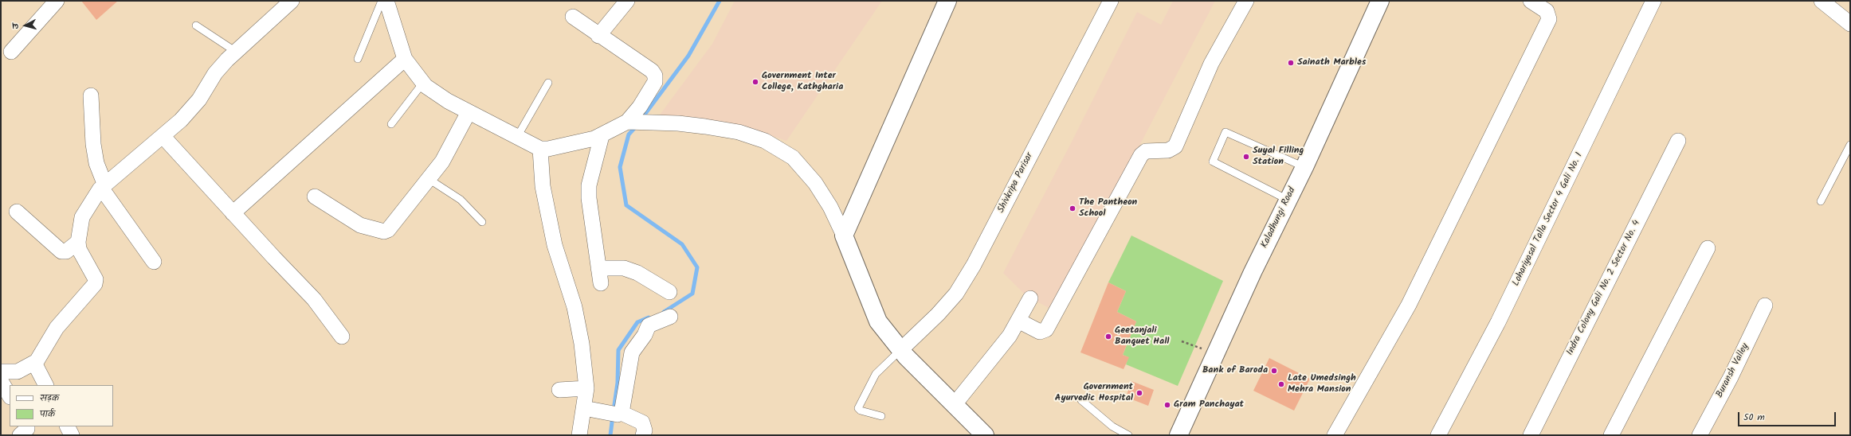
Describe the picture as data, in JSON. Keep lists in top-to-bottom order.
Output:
{
  "streets": {
    "street": [
      "Shivkripa Parisar",
      "Kaladhungi Road",
      "Lohariyasal Talla Sector 4 Gali No. 1",
      "Indra Colony Gali No. 2 Sector No. 4",
      "Buransh Valley"
    ]
  },
  "places": [
    "Sainath Marbles",
    "Government Inter College, Kathgharia",
    "Suyal Filling Station",
    "The Pantheon School",
    "Geetanjali Banquet Hall",
    "Bank of Baroda",
    "Late Umedsingh Mehra Mansion",
    "Government Ayurvedic Hospital",
    "Gram Panchayat"
  ],
  "legend": ["सड़क", "पार्क"],
  "scale_bar": "50 m",
  "north": "left"
}
